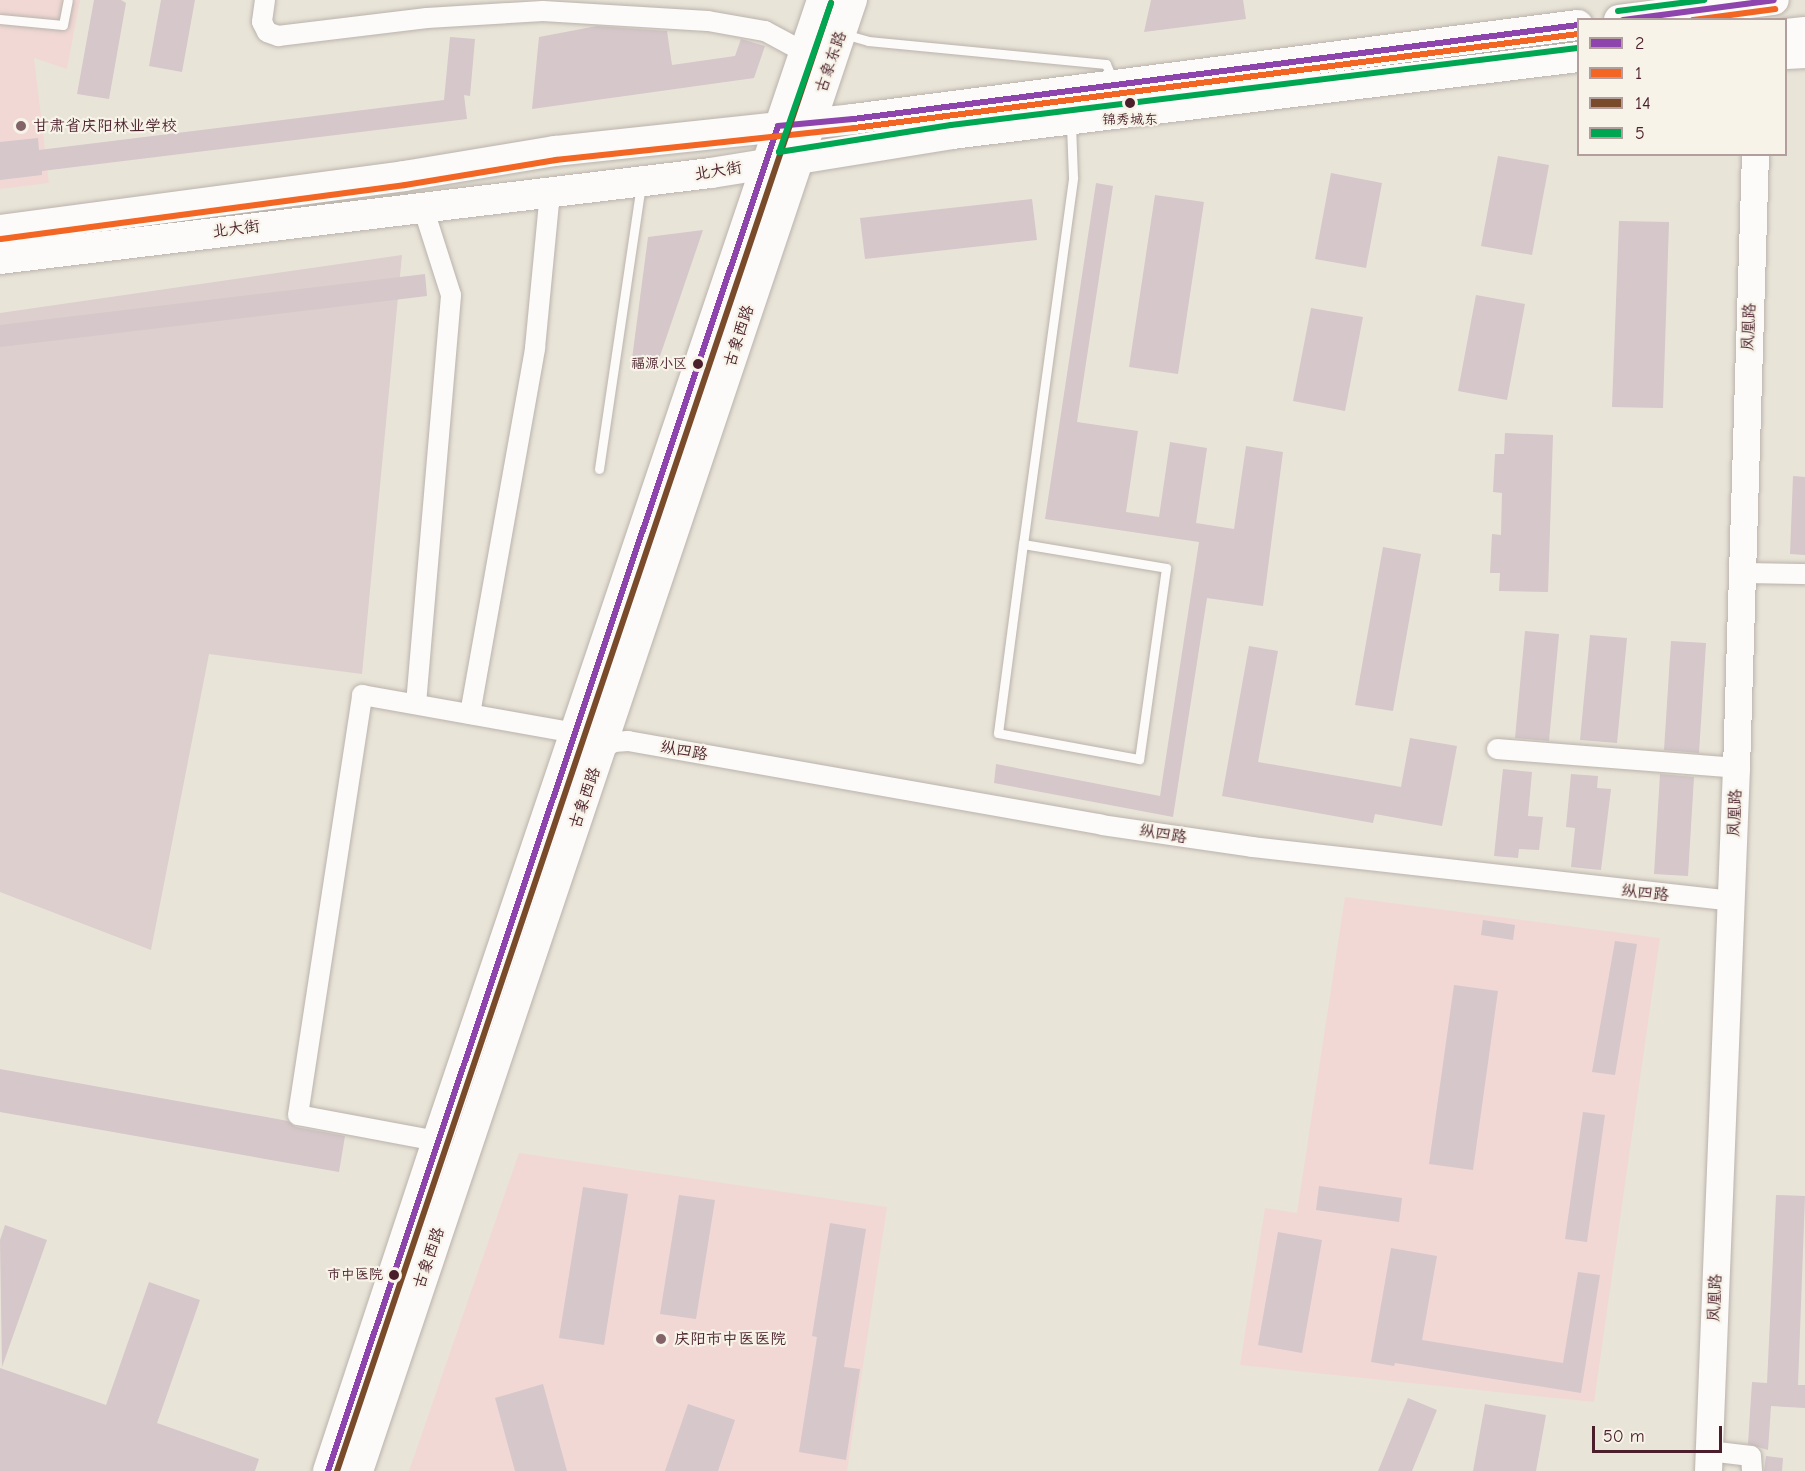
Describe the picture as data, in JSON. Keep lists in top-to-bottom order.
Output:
{
  "streets": {
    "main road": ["古象东路", "北大街", "古象西路"],
    "street": ["凤凰路", "纵四路"]
  },
  "crossings": [
    ["古象东路", "北大街"],
    ["古象东路", "古象西路"],
    ["北大街", "古象西路"],
    ["凤凰路", "纵四路"],
    ["古象西路", "纵四路"]
  ],
  "places": [
    "锦秀城东",
    "甘肃省庆阳林业学校",
    "福源小区",
    "市中医院",
    "庆阳市中医医院"
  ],
  "lines": [
    "transit line 2",
    "transit line 5",
    "transit line 14",
    "transit line 1"
  ],
  "legend": [
    "2",
    "1",
    "14",
    "5"
  ],
  "scale_bar": "50 m"
}
